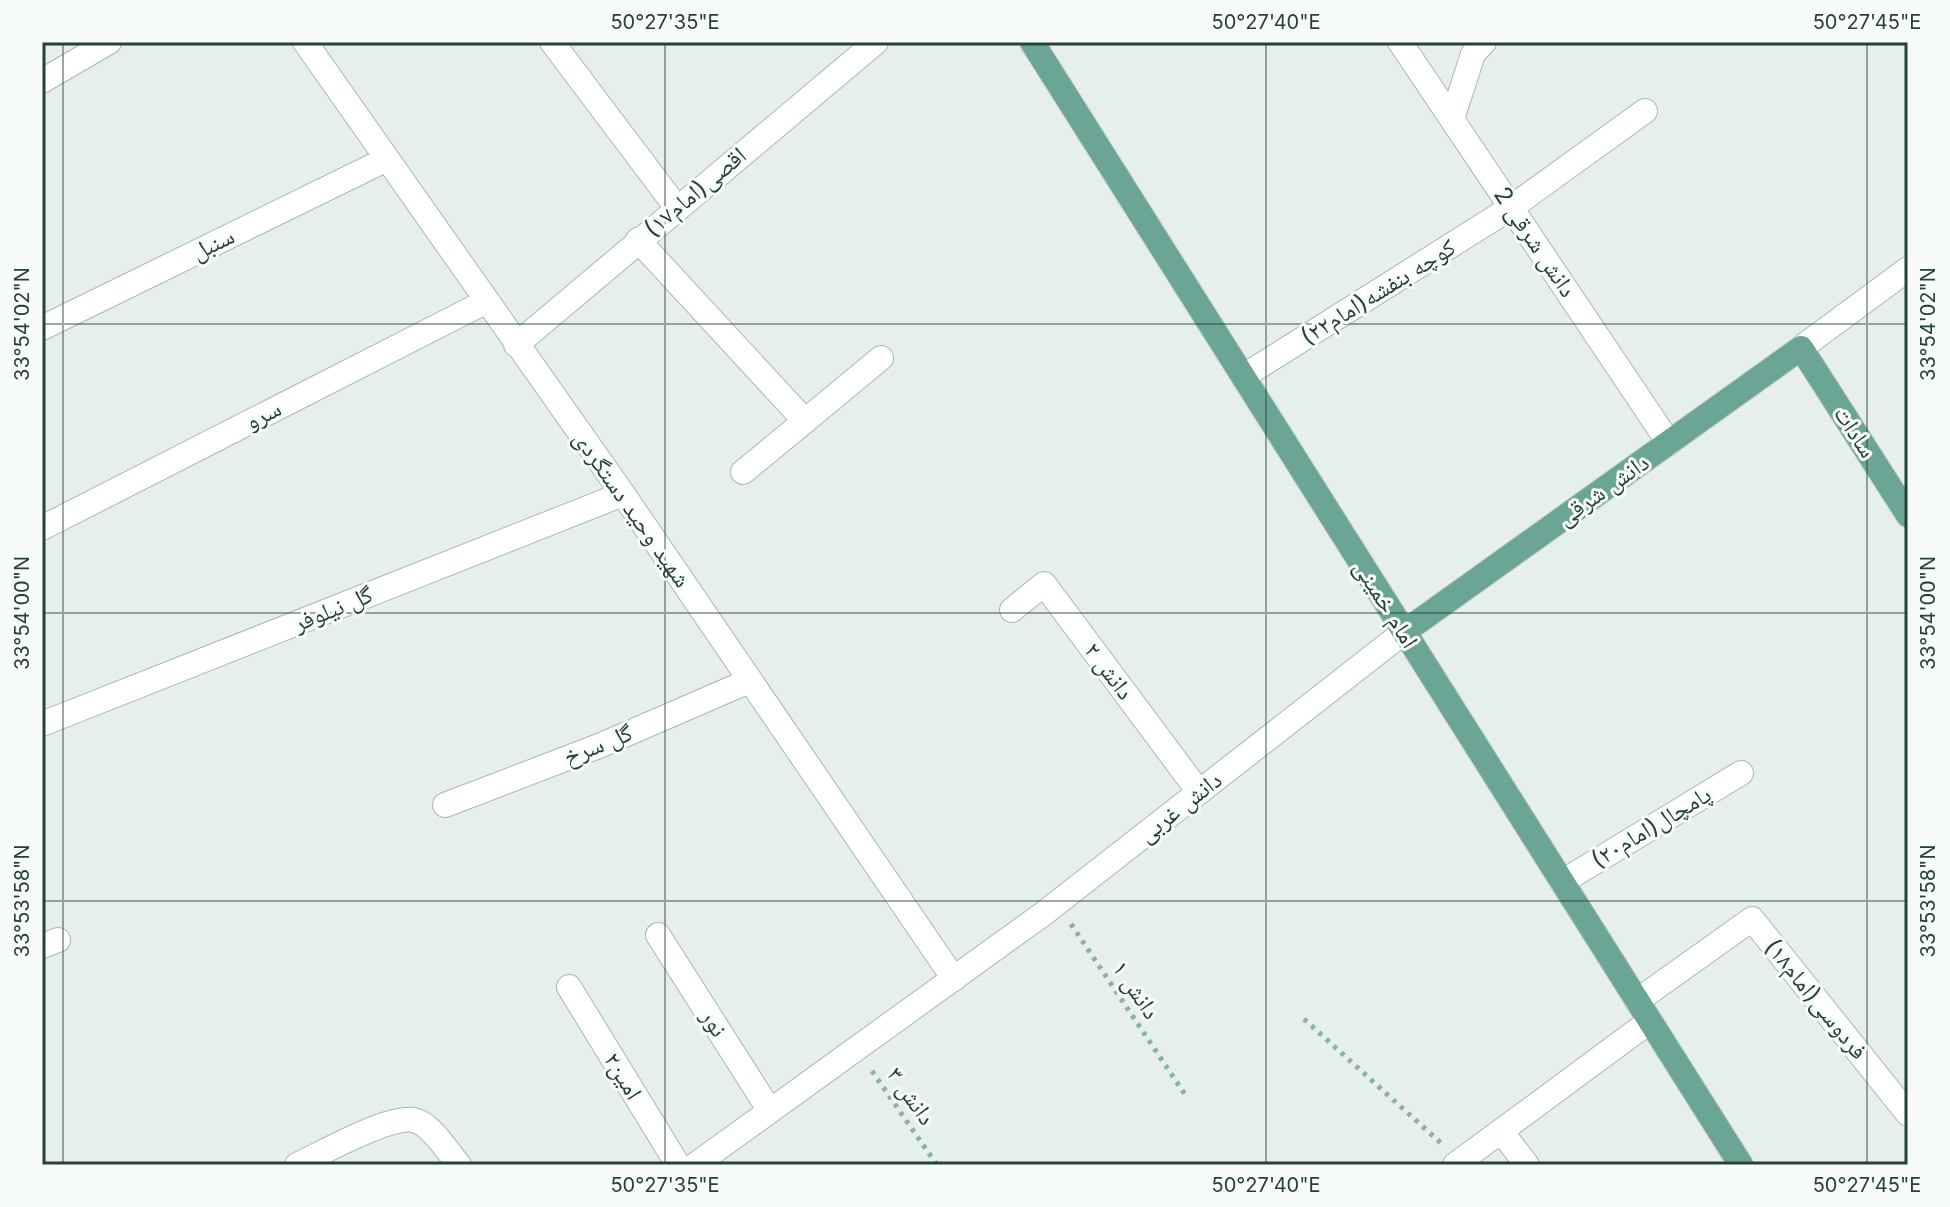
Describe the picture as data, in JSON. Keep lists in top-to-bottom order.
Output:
{
  "streets": {
    "main road": ["سادات", "دانش شرقی", "امام خمینی"],
    "street": [
      "اقصی(امام۱۷)",
      "دانش شرقی 2",
      "سنبل",
      "کوچه بنفشه(امام۲۲)",
      "سرو",
      "شهید وحید دستگردی",
      "گل نیلوفر",
      "دانش ۲",
      "گل سرخ",
      "دانش غربی",
      "پامچال(امام۲۰)",
      "فردوسی(امام۱۸)",
      "نور",
      "امین۲"
    ],
    "path": ["دانش ۱", "دانش ۳"]
  },
  "crossings": [
    ["اقصی(امام۱۷)", "شهید وحید دستگردی"],
    ["دانش شرقی 2", "کوچه بنفشه(امام۲۲)"],
    ["دانش شرقی 2", "دانش شرقی"],
    ["سنبل", "شهید وحید دستگردی"],
    ["کوچه بنفشه(امام۲۲)", "امام خمینی"],
    ["سرو", "شهید وحید دستگردی"],
    ["سادات", "دانش شرقی"],
    ["دانش شرقی", "امام خمینی"],
    ["دانش شرقی", "دانش غربی"],
    ["شهید وحید دستگردی", "گل نیلوفر"],
    ["شهید وحید دستگردی", "گل سرخ"],
    ["شهید وحید دستگردی", "دانش غربی"],
    ["امام خمینی", "دانش غربی"],
    ["امام خمینی", "پامچال(امام۲۰)"],
    ["امام خمینی", "فردوسی(امام۱۸)"],
    ["دانش ۲", "دانش غربی"],
    ["دانش غربی", "دانش ۱"],
    ["دانش غربی", "نور"],
    ["دانش غربی", "دانش ۳"]
  ],
  "coordinates": [
    "50°27'35\"E",
    "50°27'40\"E",
    "50°27'45\"E",
    "33°54'02\"N",
    "33°54'00\"N",
    "33°53'58\"N"
  ]
}
